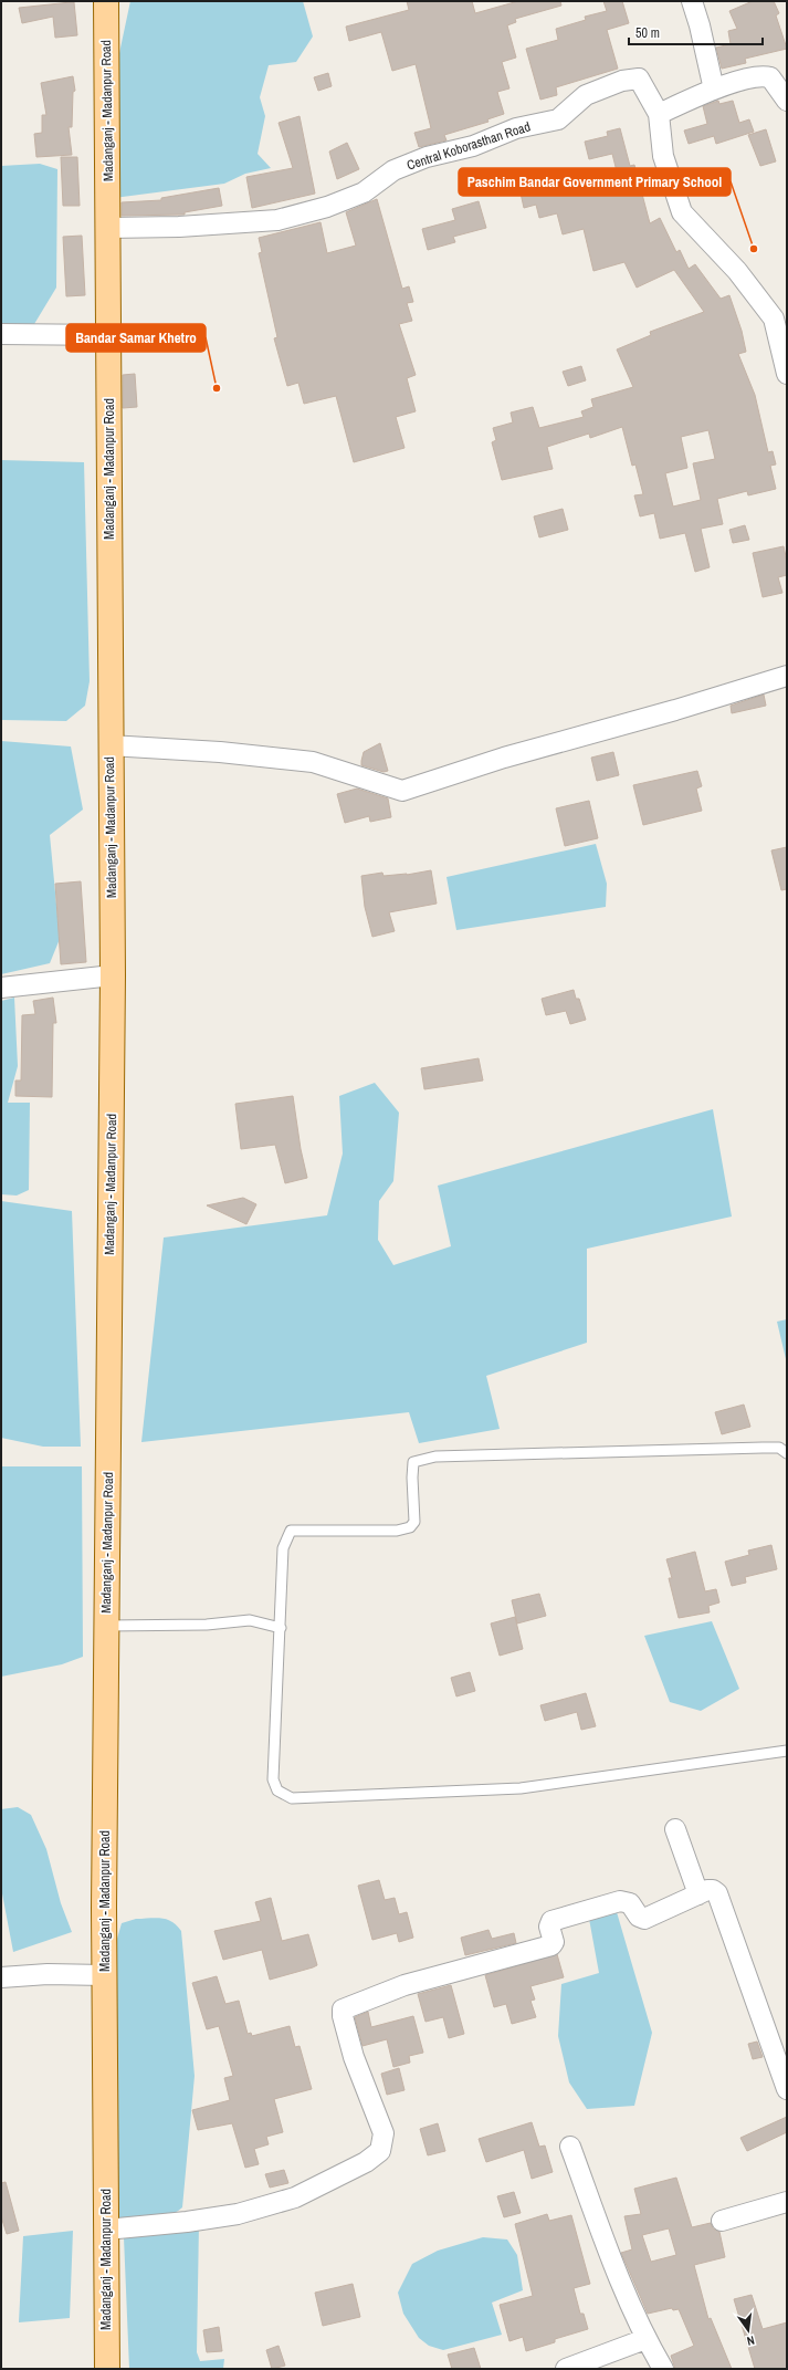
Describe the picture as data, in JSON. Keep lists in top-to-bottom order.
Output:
{
  "streets": {
    "main road": ["Madanganj - Madanpur Road"],
    "street": ["Central Koborasthan Road"]
  },
  "crossings": [
    ["Madanganj - Madanpur Road", "Central Koborasthan Road"]
  ],
  "places": ["Paschim Bandar Government Primary School", "Bandar Samar Khetro"],
  "scale_bar": "50 m",
  "north": "bottom"
}
